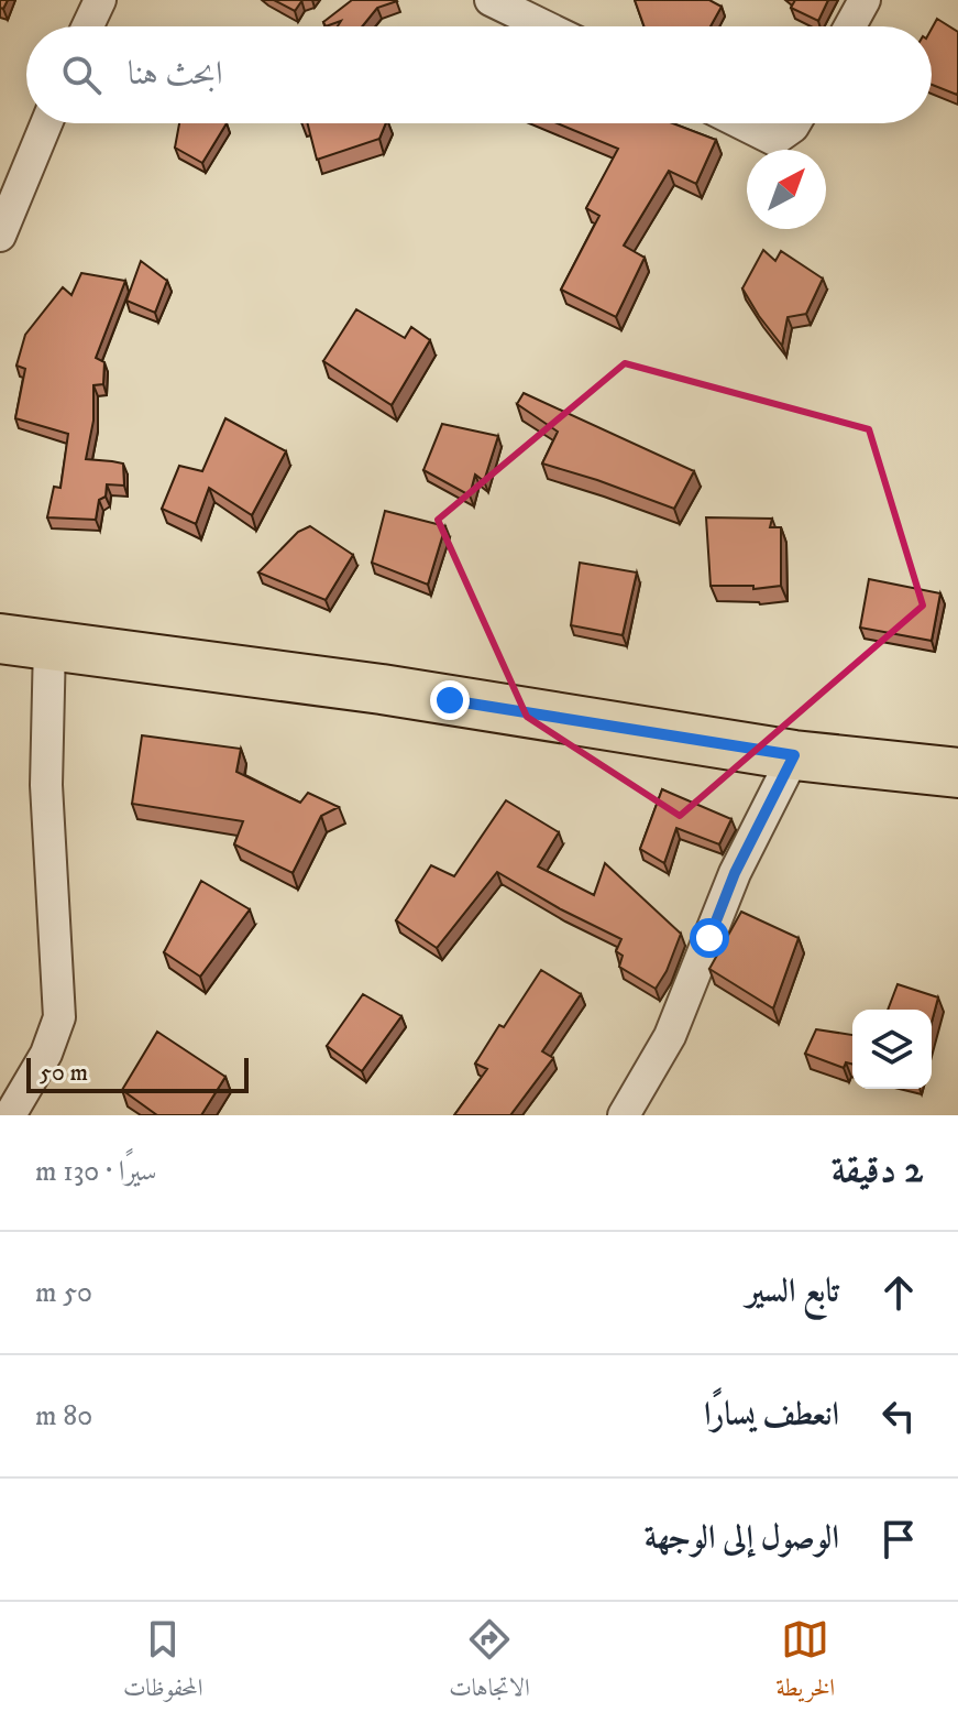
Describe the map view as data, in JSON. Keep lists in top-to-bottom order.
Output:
{
  "scale_bar": "50 m",
  "north": "top right",
  "page": {
    "search": "ابحث هنا",
    "scale": "50 m",
    "heading": ["2 دقيقة", "سيرًا · 130 m"],
    "list": [
      ["تابع السير", "50 m"],
      ["انعطف يسارًا", "80 m"],
      "الوصول إلى الوجهة"
    ],
    "nav": ["الخريطة", "الاتجاهات", "المحفوظات"]
  }
}
